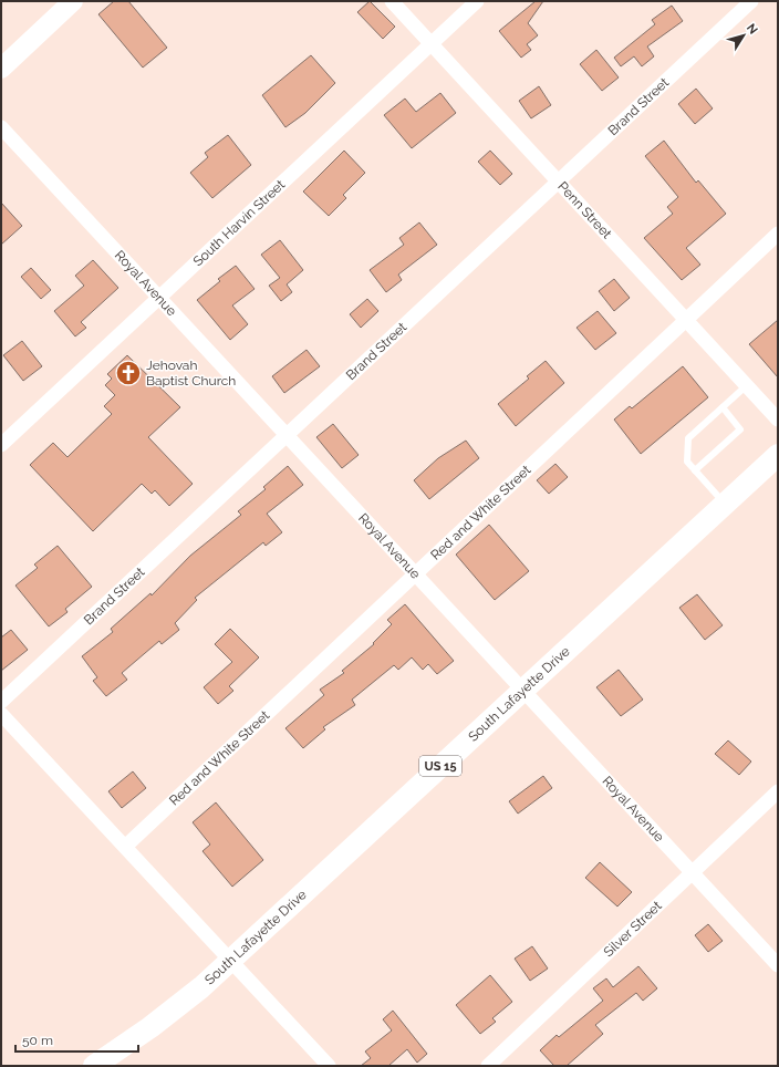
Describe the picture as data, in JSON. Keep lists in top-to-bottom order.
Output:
{
  "streets": {
    "main road": ["South Lafayette Drive", "US 15"],
    "street": [
      "Brand Street",
      "Penn Street",
      "South Harvin Street",
      "Royal Avenue",
      "Red and White Street",
      "Silver Street"
    ]
  },
  "crossings": [
    ["Brand Street", "Penn Street"],
    ["Brand Street", "Royal Avenue"],
    ["Penn Street", "South Harvin Street"],
    ["Penn Street", "Red and White Street"],
    ["South Harvin Street", "Royal Avenue"],
    ["Royal Avenue", "Red and White Street"],
    ["Royal Avenue", "South Lafayette Drive"],
    ["Royal Avenue", "Silver Street"]
  ],
  "places": {
    "church": ["Jehovah Baptist Church"]
  },
  "scale_bar": "50 m",
  "north": "top right"
}
